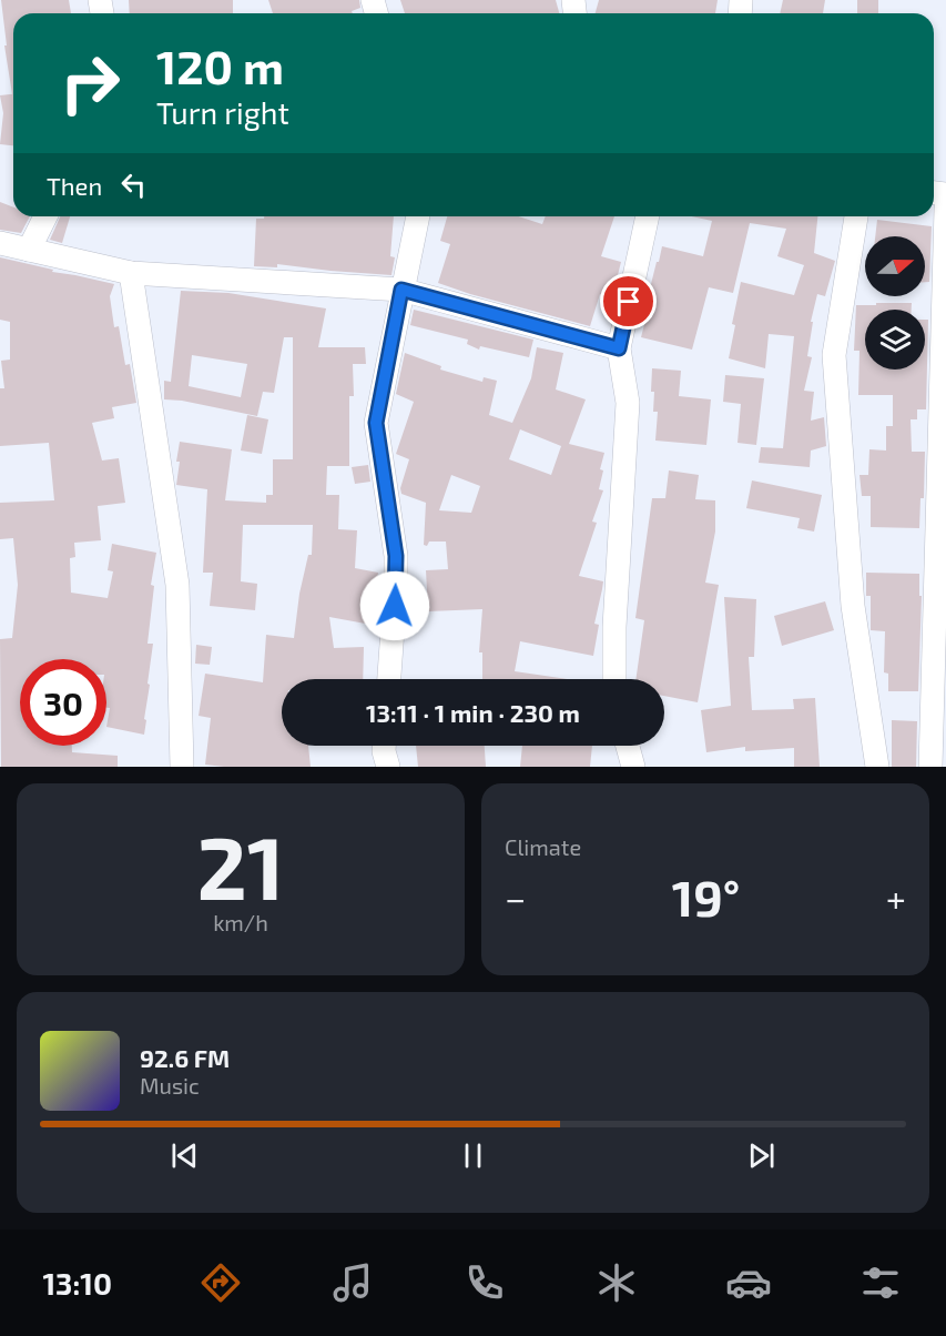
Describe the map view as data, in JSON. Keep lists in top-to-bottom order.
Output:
{
  "north": "right",
  "page": {
    "turn": ["120 m", "Turn right"],
    "then": "Then",
    "limit": "30",
    "trip": "13:11 · 1 min · 230 m",
    "tile": [
      ["21", "km/h"],
      "Climate"
    ],
    "heat": ["−", "19°", "+"],
    "song": ["92.6 FM", "Music"],
    "tabs": "13:10"
  }
}
